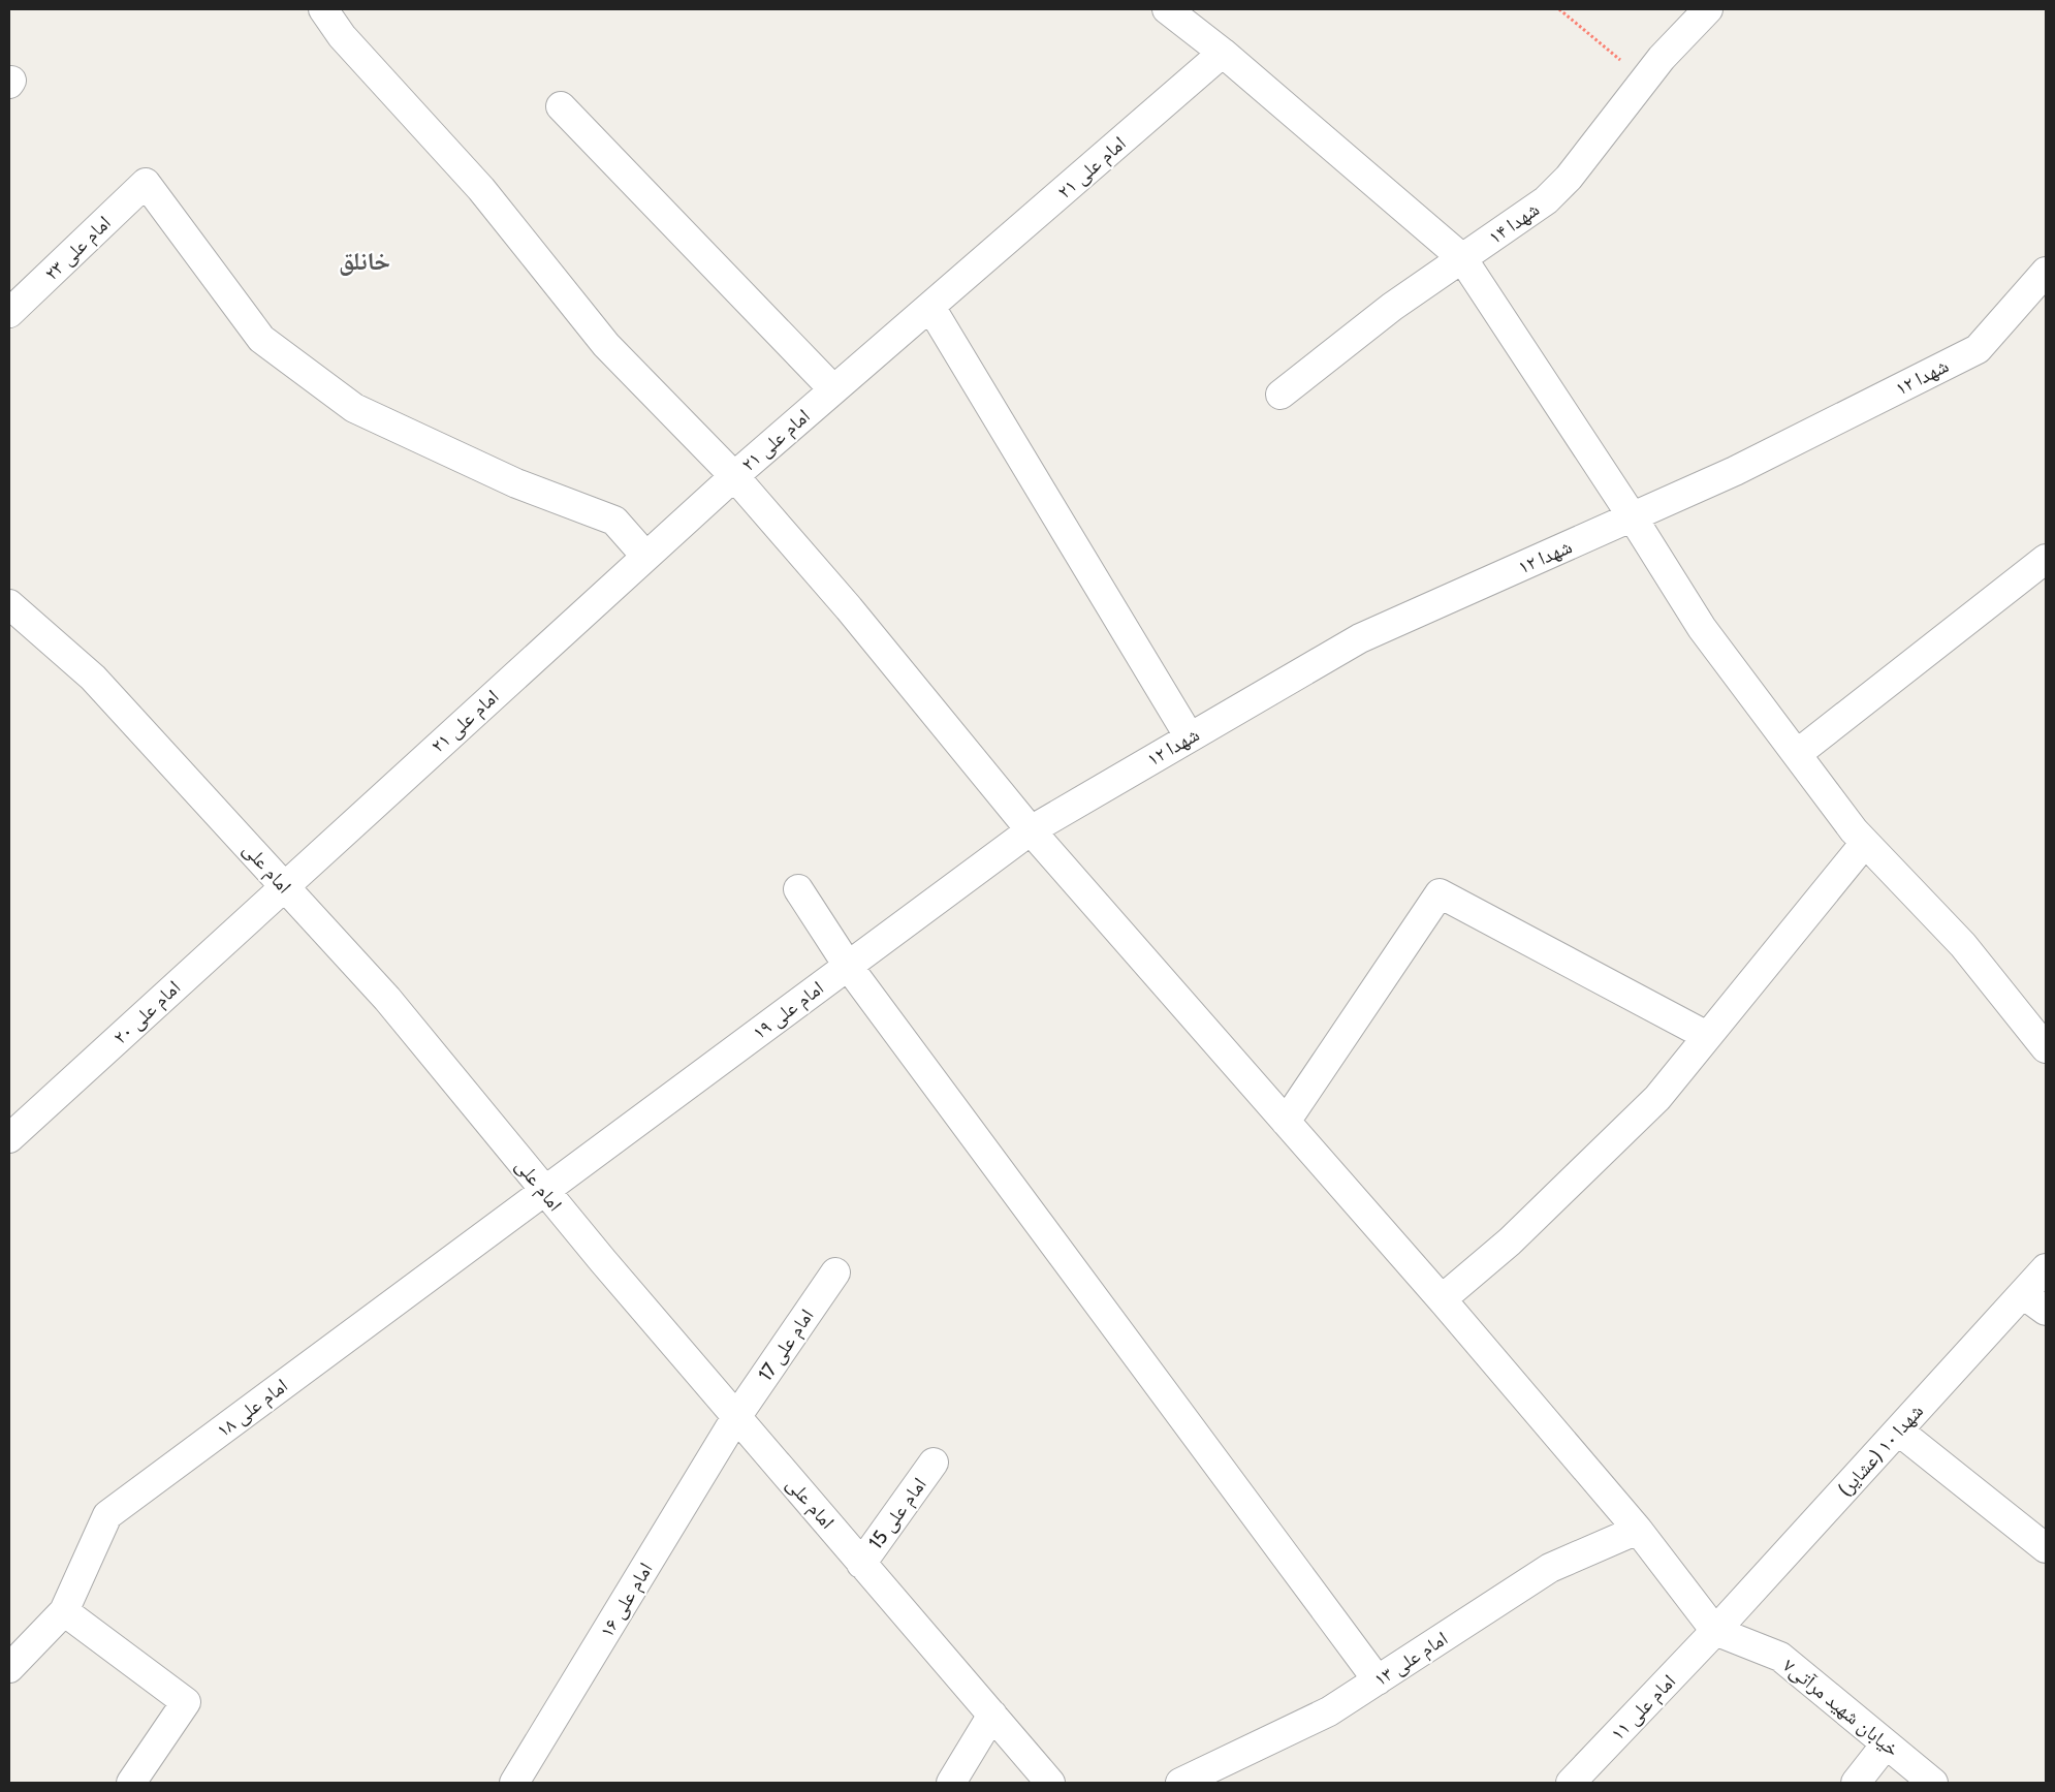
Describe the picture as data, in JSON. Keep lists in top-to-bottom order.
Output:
{
  "streets": {
    "street": [
      "امام علی ۲۱",
      "شهدا ۱۴",
      "امام علی ۲۳",
      "شهدا ۱۲",
      "امام علی",
      "امام علی ۱۹",
      "امام علی ۲۰",
      "امام علی 17",
      "امام علی ۱۸",
      "شهدا ۱۰ (عشایر)",
      "امام علی 15",
      "امام علی ۱۶",
      "امام علی ۱۳",
      "امام علی ۱۱",
      "خیابان شهید مرآتی۷"
    ]
  },
  "crossings": [
    ["امام علی ۲۱", "امام علی ۲۳"],
    ["امام علی ۲۱", "امام علی"],
    ["امام علی ۲۱", "امام علی ۲۰"],
    ["شهدا ۱۲", "امام علی ۱۹"],
    ["امام علی", "امام علی ۱۹"],
    ["امام علی", "امام علی ۲۰"],
    ["امام علی", "امام علی 17"],
    ["امام علی", "امام علی ۱۸"],
    ["امام علی", "امام علی 15"],
    ["امام علی", "امام علی ۱۶"],
    ["امام علی ۱۹", "امام علی ۱۸"],
    ["امام علی 17", "امام علی ۱۶"],
    ["شهدا ۱۰ (عشایر)", "امام علی ۱۱"],
    ["شهدا ۱۰ (عشایر)", "خیابان شهید مرآتی۷"],
    ["امام علی ۱۱", "خیابان شهید مرآتی۷"]
  ],
  "districts": ["خانلق"]
}
